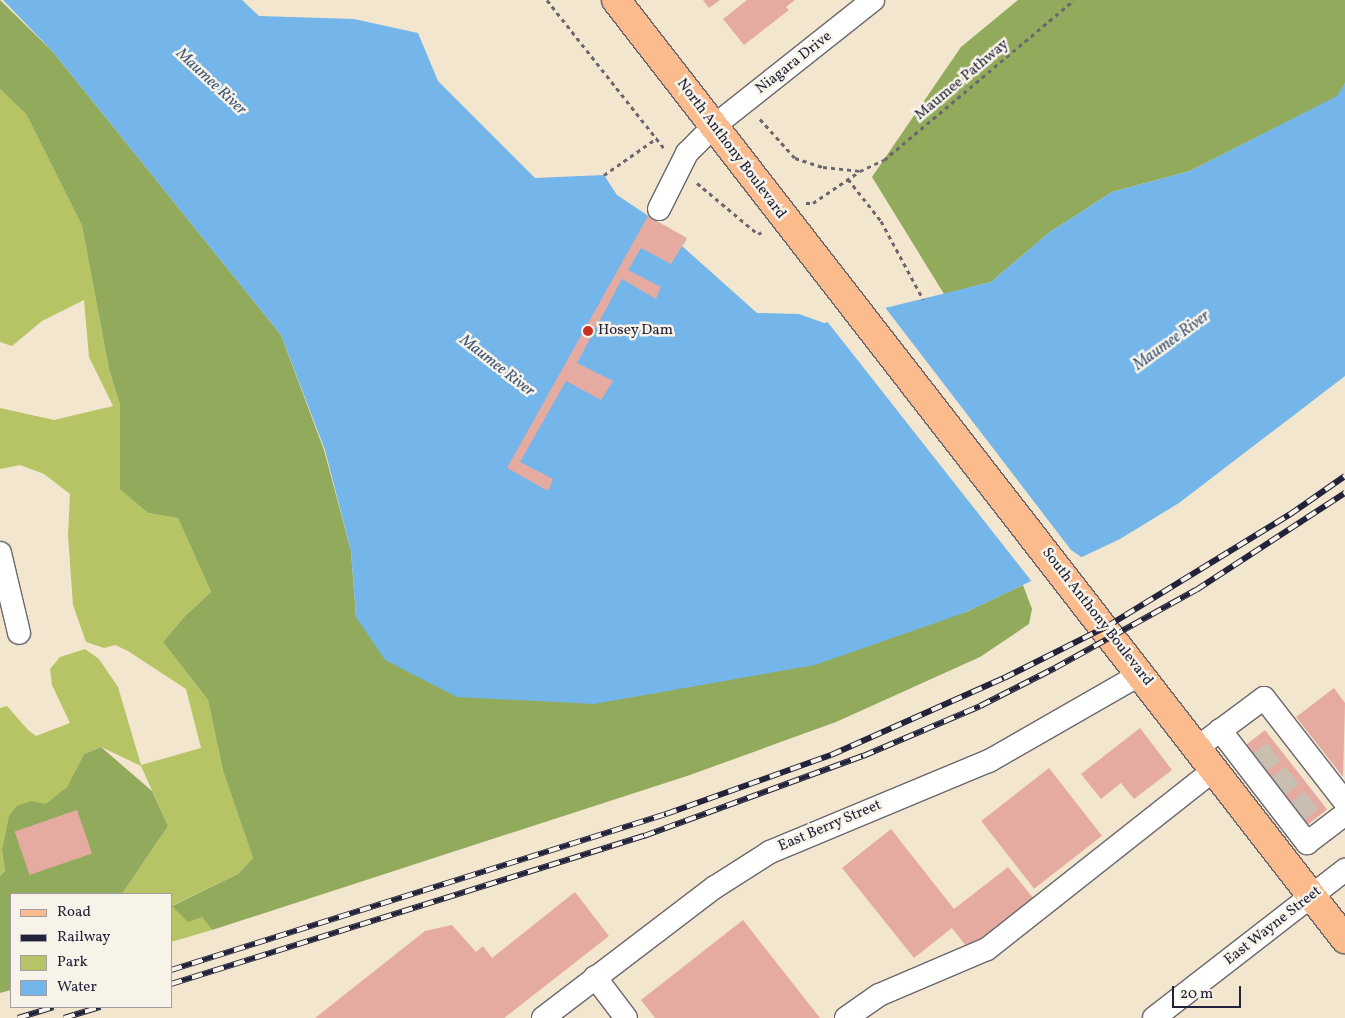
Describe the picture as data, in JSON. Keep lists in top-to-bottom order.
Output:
{
  "streets": {
    "main road": ["North Anthony Boulevard", "South Anthony Boulevard"],
    "street": ["Niagara Drive", "East Berry Street", "East Wayne Street"],
    "path": ["Maumee Pathway"]
  },
  "crossings": [
    ["Niagara Drive", "North Anthony Boulevard"],
    ["North Anthony Boulevard", "South Anthony Boulevard"],
    ["South Anthony Boulevard", "East Berry Street"],
    ["South Anthony Boulevard", "East Wayne Street"]
  ],
  "water": ["Maumee River"],
  "places": ["Hosey Dam"],
  "legend": [
    "Road",
    "Railway",
    "Park",
    "Water"
  ],
  "scale_bar": "20 m"
}
